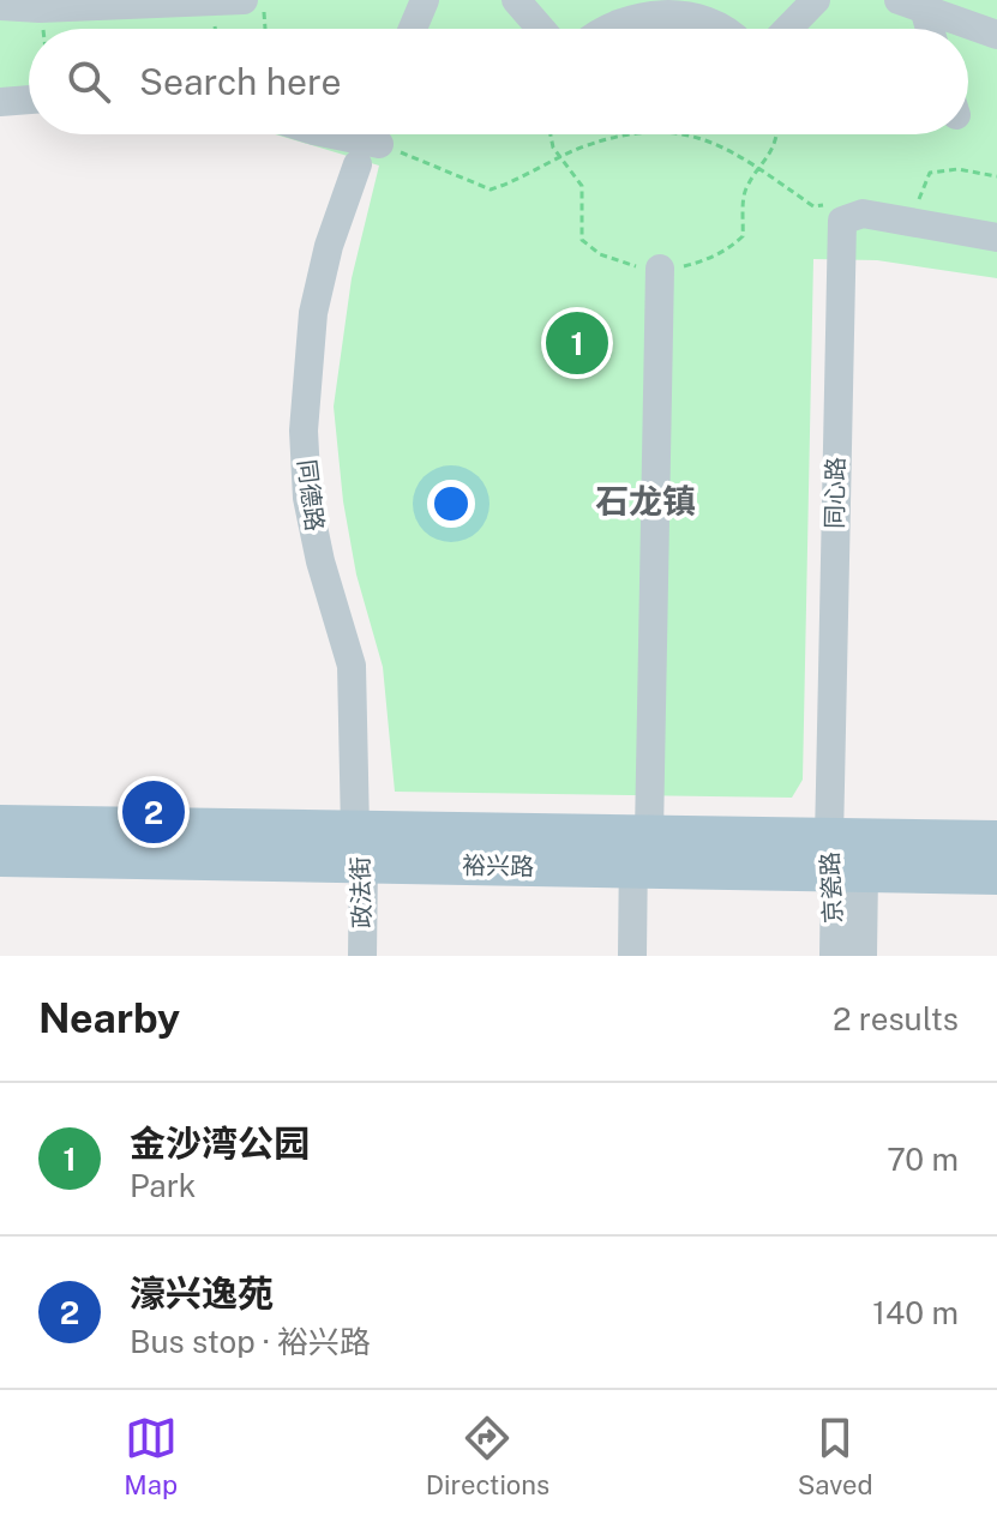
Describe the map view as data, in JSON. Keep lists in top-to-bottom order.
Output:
{
  "streets": {
    "main road": ["裕兴路"],
    "street": [
      "同心路",
      "同德路",
      "京瓷路",
      "政法街"
    ]
  },
  "crossings": [
    ["同心路", "裕兴路"],
    ["同心路", "京瓷路"],
    ["同德路", "裕兴路"],
    ["同德路", "政法街"],
    ["裕兴路", "京瓷路"],
    ["裕兴路", "政法街"]
  ],
  "districts": ["石龙镇"],
  "page": {
    "search": "Search here",
    "pins": ["1", "2"],
    "heading": ["Nearby", "2 results"],
    "list": [
      {
        "mark": "1",
        "name": "金沙湾公园",
        "note": "Park",
        "value": "70 m"
      },
      {
        "mark": "2",
        "name": "濠兴逸苑",
        "note": "Bus stop · 裕兴路",
        "value": "140 m"
      }
    ],
    "nav": ["Map", "Directions", "Saved"]
  }
}
